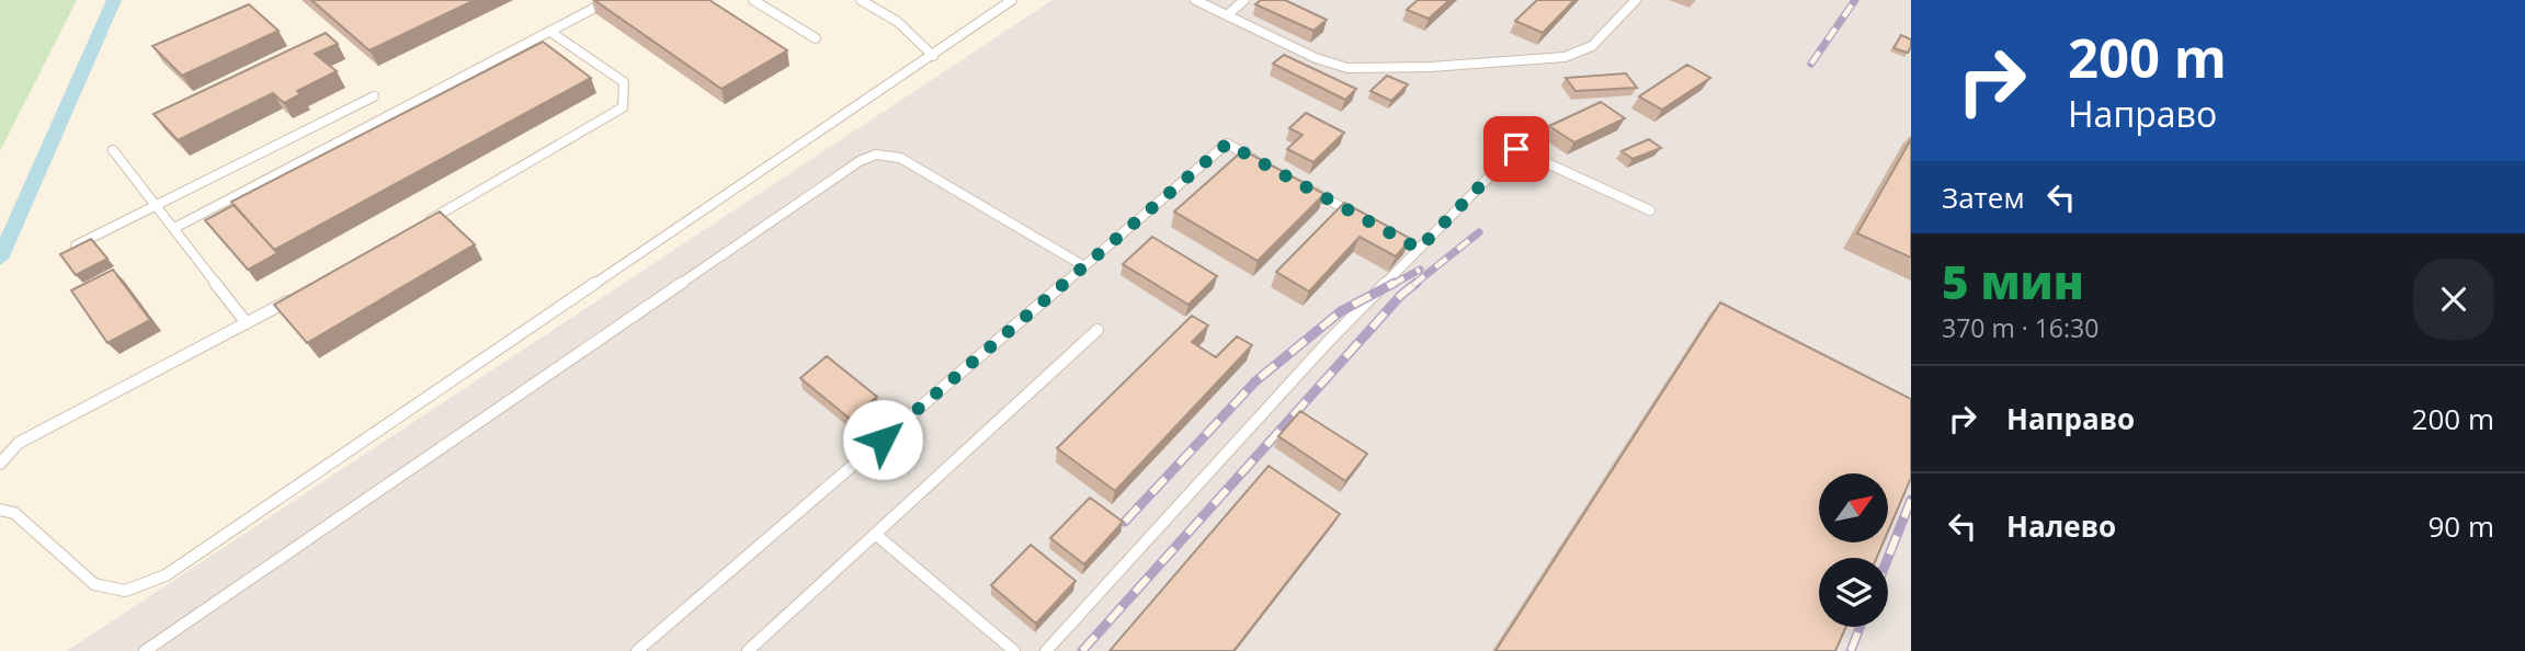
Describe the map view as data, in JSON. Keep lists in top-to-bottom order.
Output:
{
  "north": "top right",
  "page": {
    "turn": ["200 m", "Направо"],
    "then": "Затем",
    "heading": ["5 мин", "370 m · 16:30"],
    "list": [
      {
        "name": "Направо",
        "value": "200 m"
      },
      {
        "name": "Налево",
        "value": "90 m"
      }
    ]
  }
}
